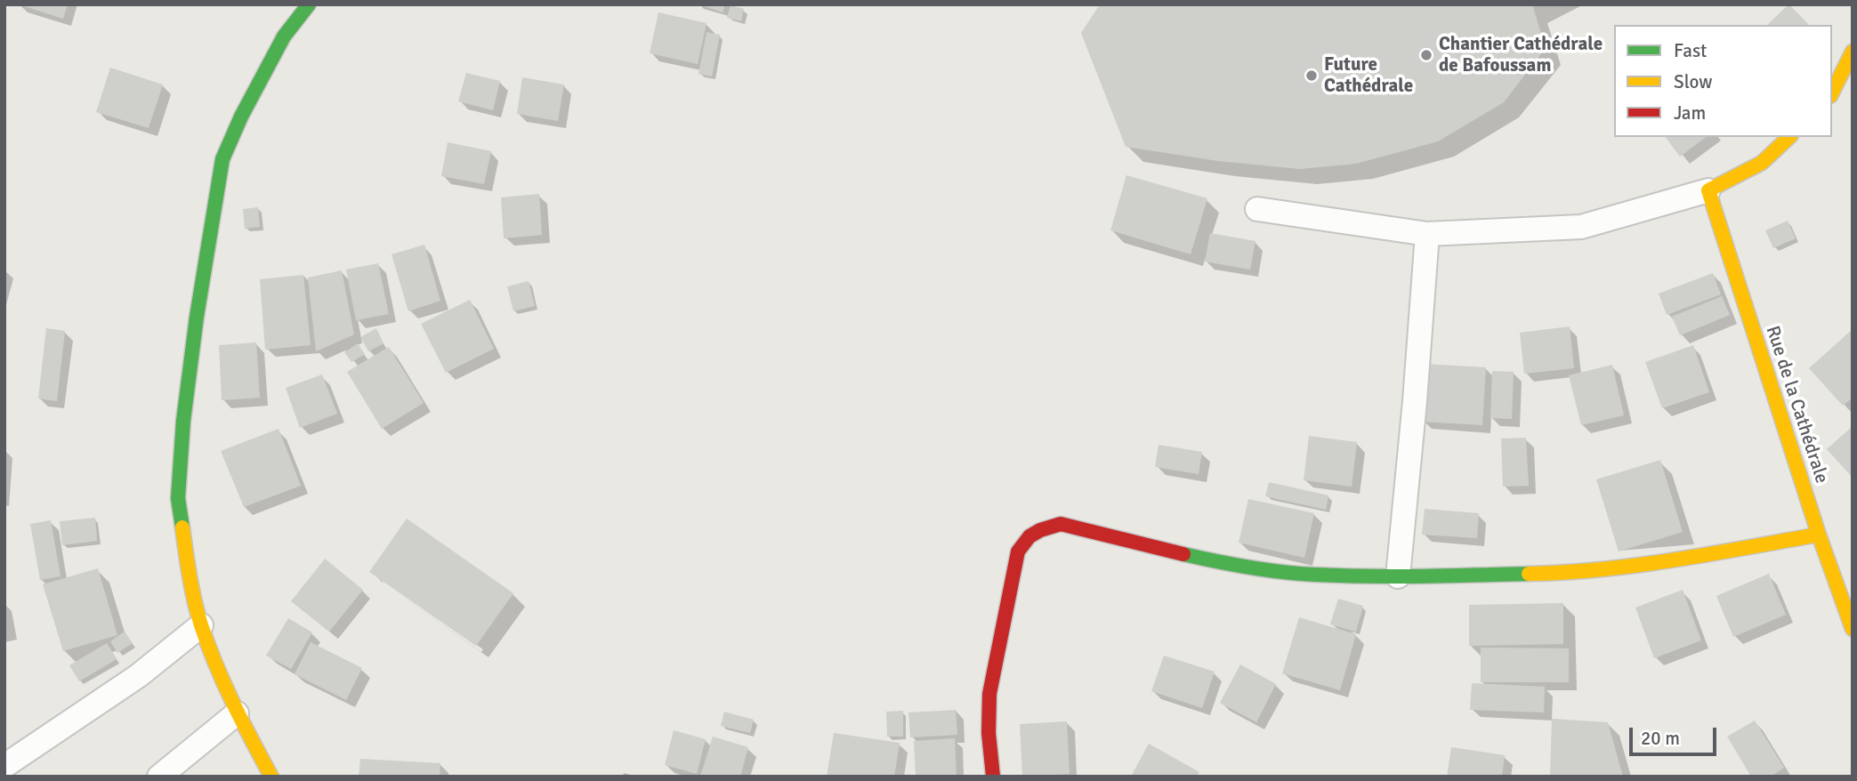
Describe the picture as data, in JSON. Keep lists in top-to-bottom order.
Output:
{
  "streets": {
    "street": ["Rue de la Cathédrale"]
  },
  "places": ["Chantier Cathédrale de Bafoussam", "Future Cathédrale"],
  "legend": ["Fast", "Slow", "Jam"],
  "scale_bar": "20 m"
}
